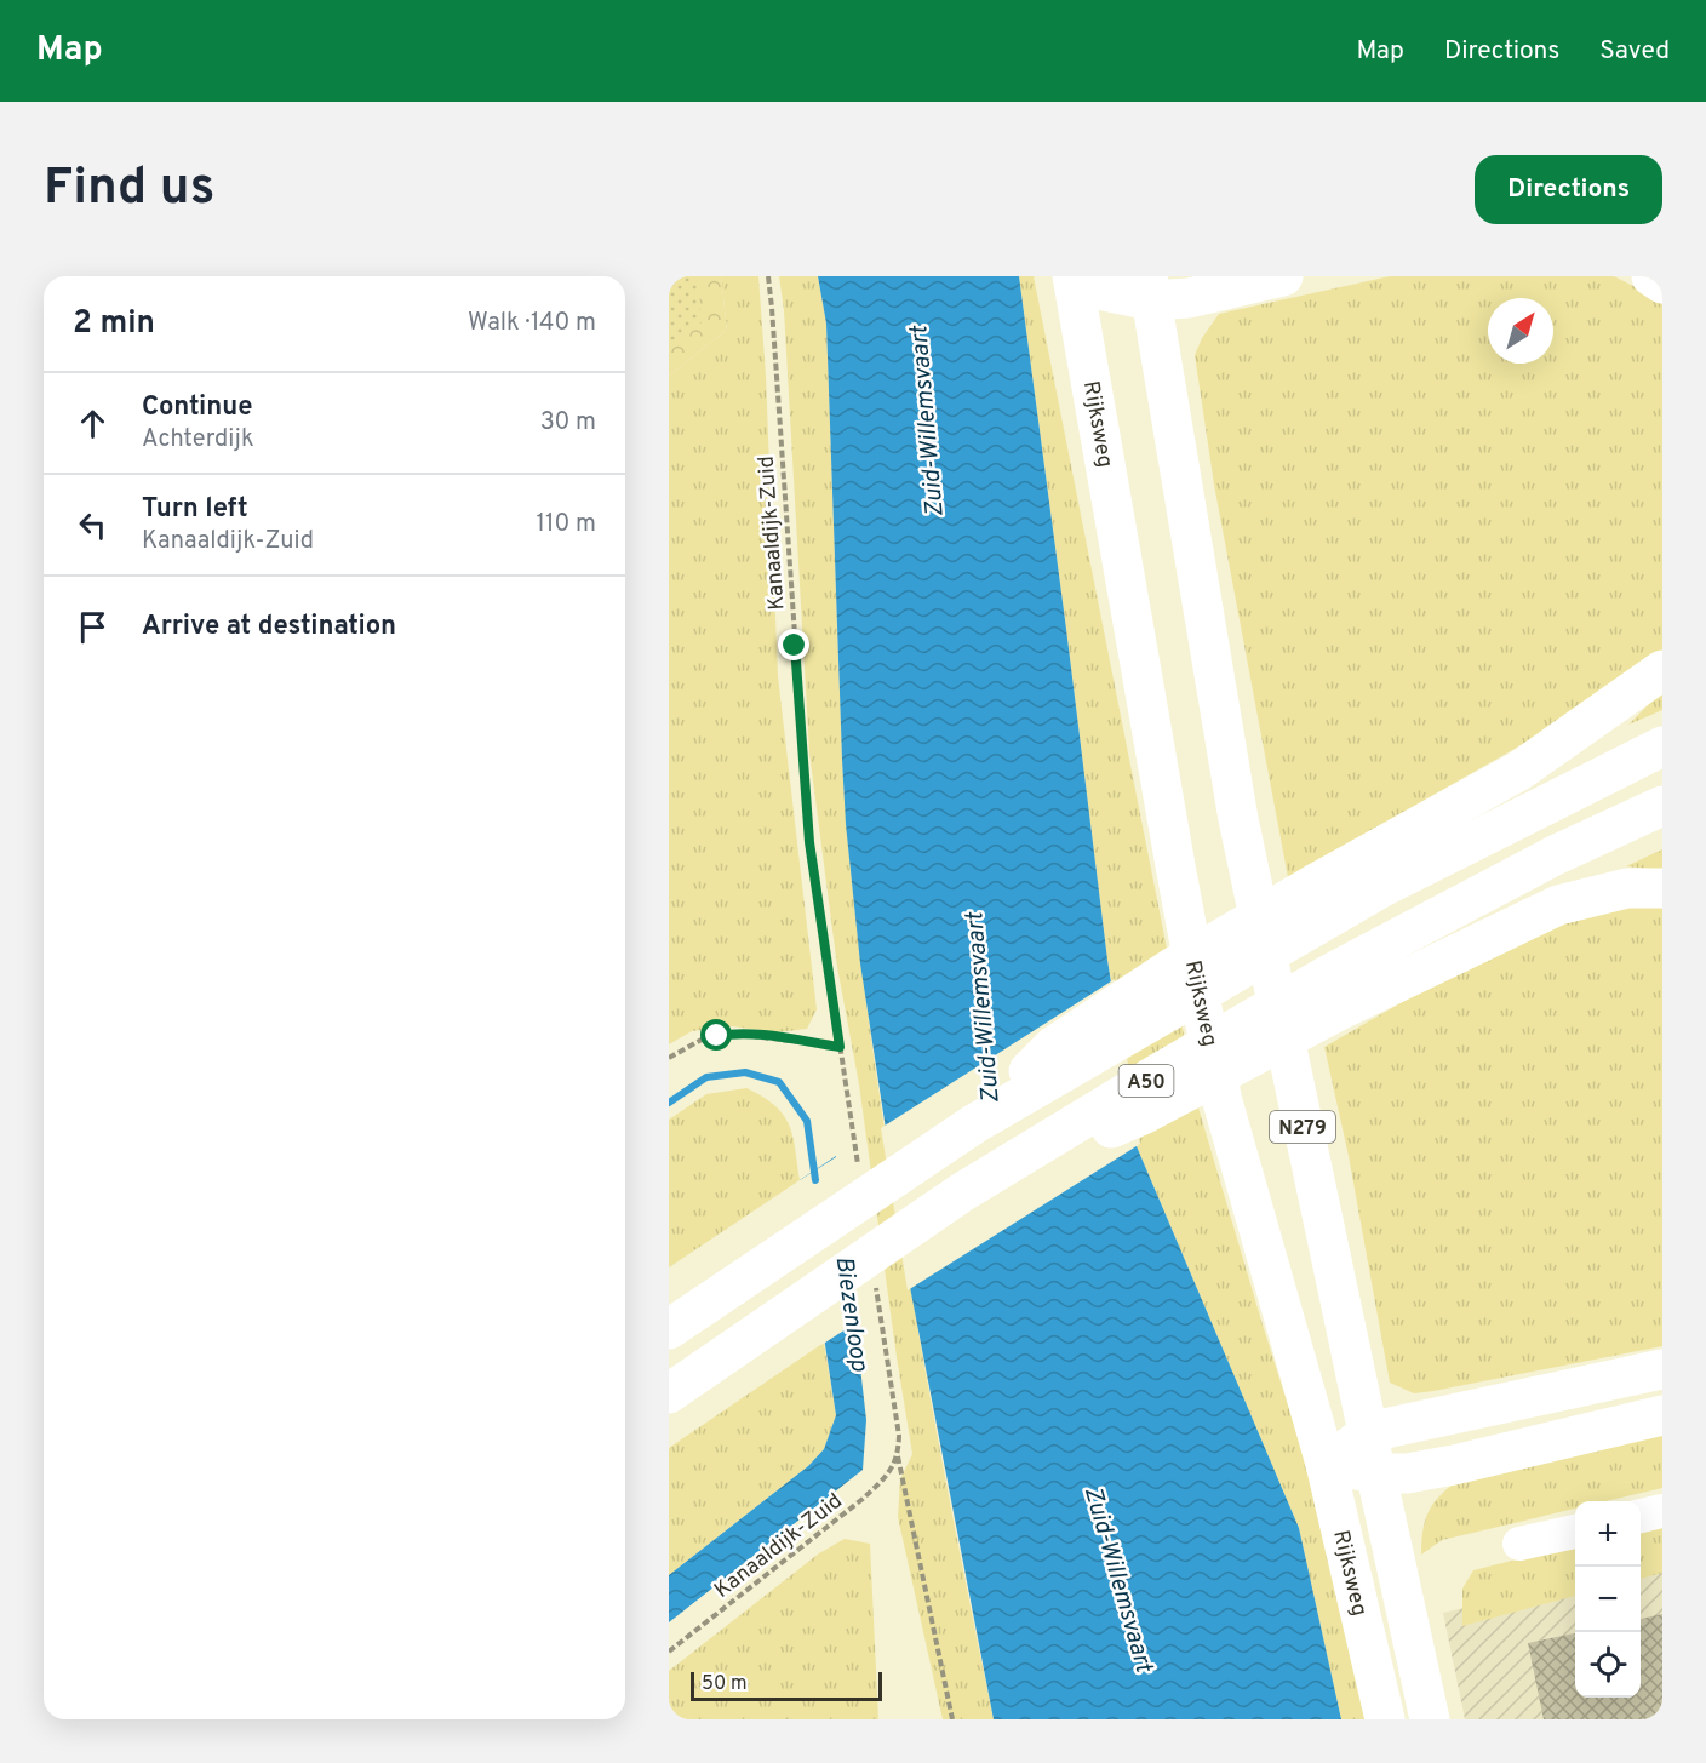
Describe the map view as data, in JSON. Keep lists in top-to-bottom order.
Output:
{
  "streets": {
    "main road": ["Rijksweg", "A50", "N279"],
    "path": ["Kanaaldijk-Zuid"]
  },
  "water": ["Zuid-Willemsvaart", "Biezenloop"],
  "scale_bar": "50 m",
  "north": "top right",
  "page": {
    "header": "Map",
    "nav": ["Map", "Directions", "Saved"],
    "buttons": "Directions",
    "title": "Find us",
    "heading": ["2 min", "Walk · 140 m"],
    "list": [
      ["Continue", "Achterdijk", "30 m"],
      ["Turn left", "Kanaaldijk-Zuid", "110 m"],
      "Arrive at destination"
    ],
    "map_buttons": ["+", "−"],
    "scale": "50 m"
  }
}
